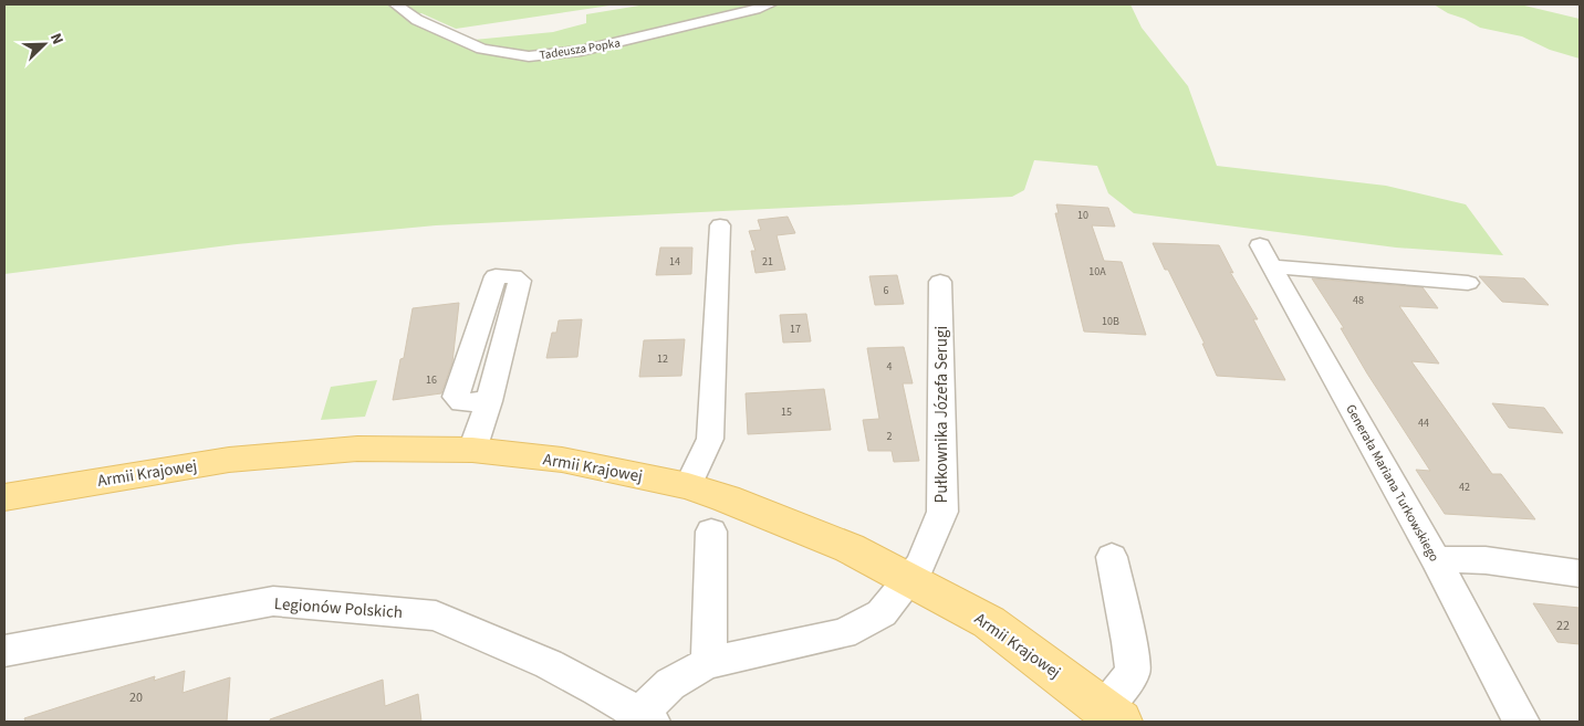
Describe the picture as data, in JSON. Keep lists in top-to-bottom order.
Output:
{
  "streets": {
    "main road": ["Armii Krajowej"],
    "street": [
      "Tadeusza Popka",
      "Pułkownika Józefa Serugi",
      "Generała Mariana Turkowskiego",
      "Legionów Polskich"
    ]
  },
  "crossings": [
    ["Pułkownika Józefa Serugi", "Armii Krajowej"],
    ["Pułkownika Józefa Serugi", "Legionów Polskich"]
  ],
  "house_numbers": [
    "10",
    "14",
    "21",
    "10A",
    "6",
    "48",
    "10B",
    "17",
    "12",
    "4",
    "16",
    "15",
    "44",
    "2",
    "42",
    "22",
    "20"
  ],
  "north": "top right"
}
